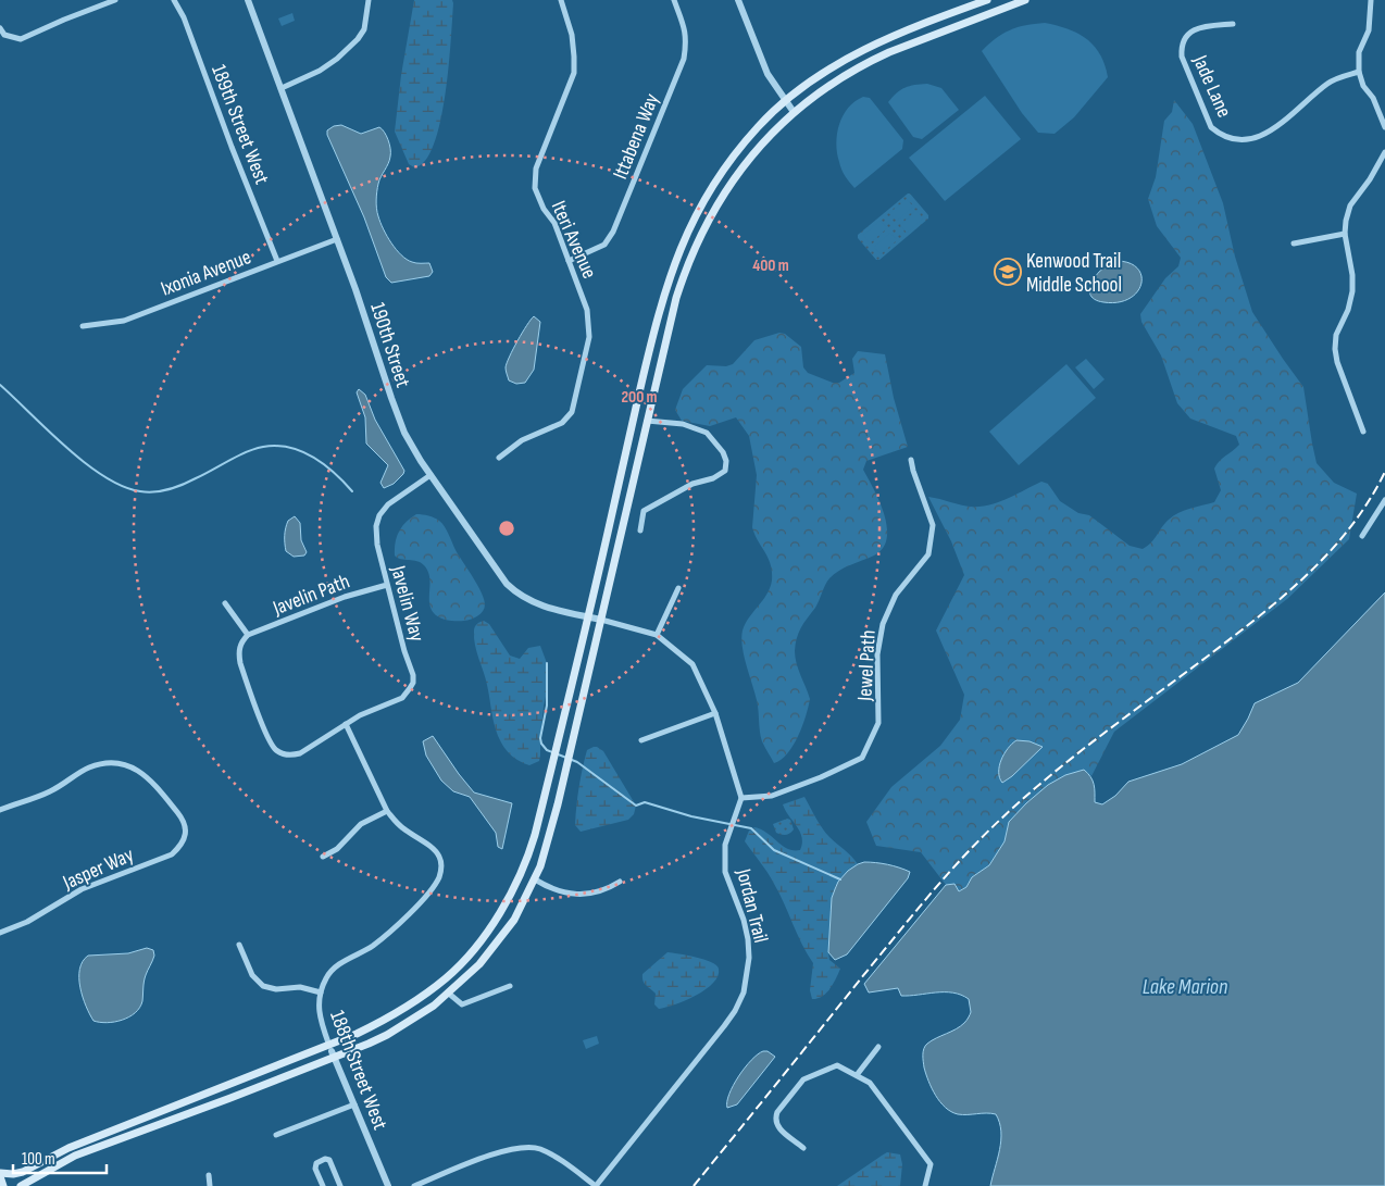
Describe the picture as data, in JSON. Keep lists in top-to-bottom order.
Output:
{
  "streets": {
    "street": [
      "Jade Lane",
      "189th Street West",
      "Ittabena Way",
      "Iteri Avenue",
      "Ixonia Avenue",
      "190th Street",
      "Javelin Path",
      "Javelin Way",
      "Jewel Path",
      "Jasper Way",
      "Jordan Trail",
      "188th Street West"
    ]
  },
  "crossings": [
    ["189th Street West", "Ixonia Avenue"],
    ["Ittabena Way", "Iteri Avenue"],
    ["Ixonia Avenue", "190th Street"],
    ["190th Street", "Javelin Way"],
    ["Javelin Path", "Javelin Way"],
    ["Javelin Way", "188th Street West"],
    ["Jewel Path", "Jordan Trail"]
  ],
  "water": ["Lake Marion"],
  "places": {
    "school or university": ["Kenwood Trail Middle School"]
  },
  "scale_bar": "100 m",
  "rings": ["400 m", "200 m"]
}
